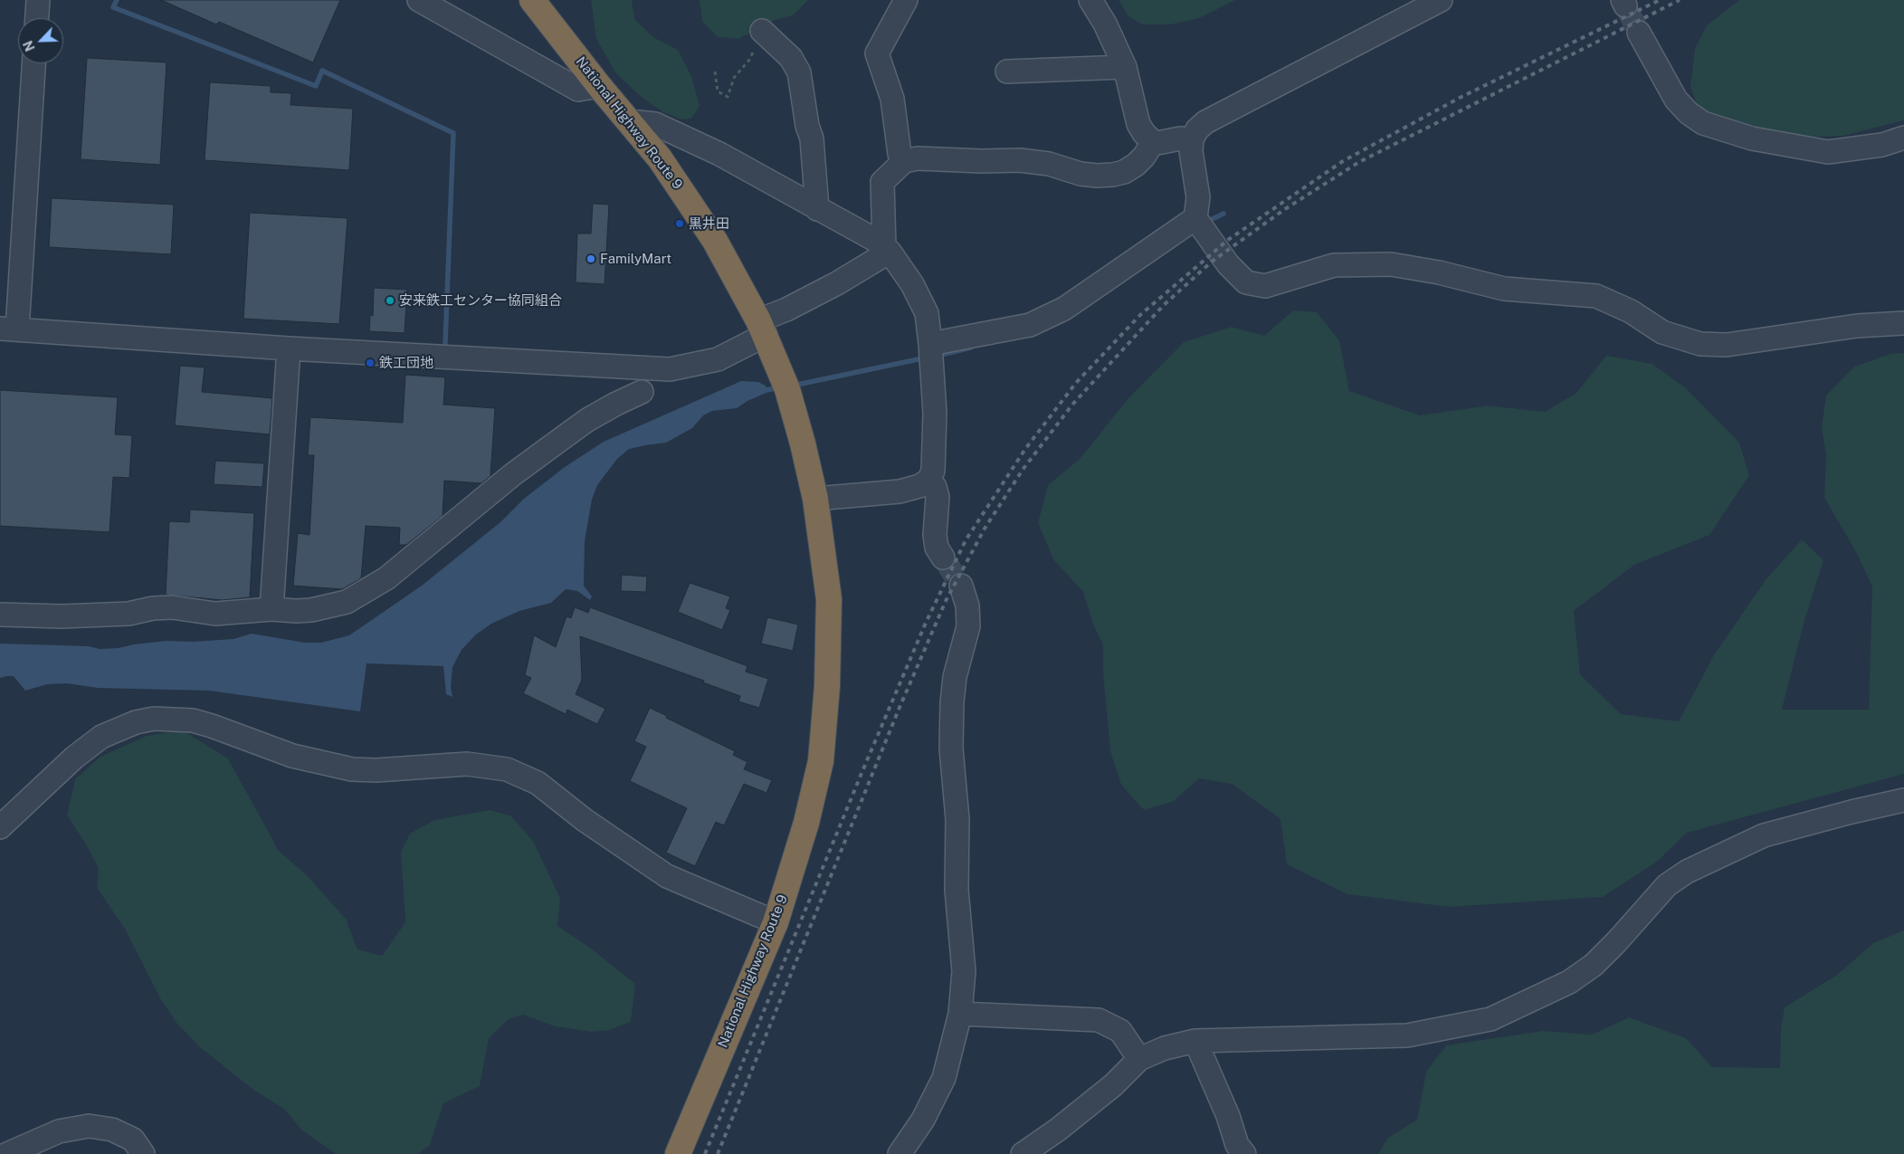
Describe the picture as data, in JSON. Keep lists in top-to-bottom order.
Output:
{
  "streets": {
    "highway": ["National Highway Route 9"]
  },
  "places": [
    "黒井田",
    "FamilyMart",
    "安来鉄工センター協同組合",
    "鉄工団地"
  ],
  "north": "bottom left"
}
